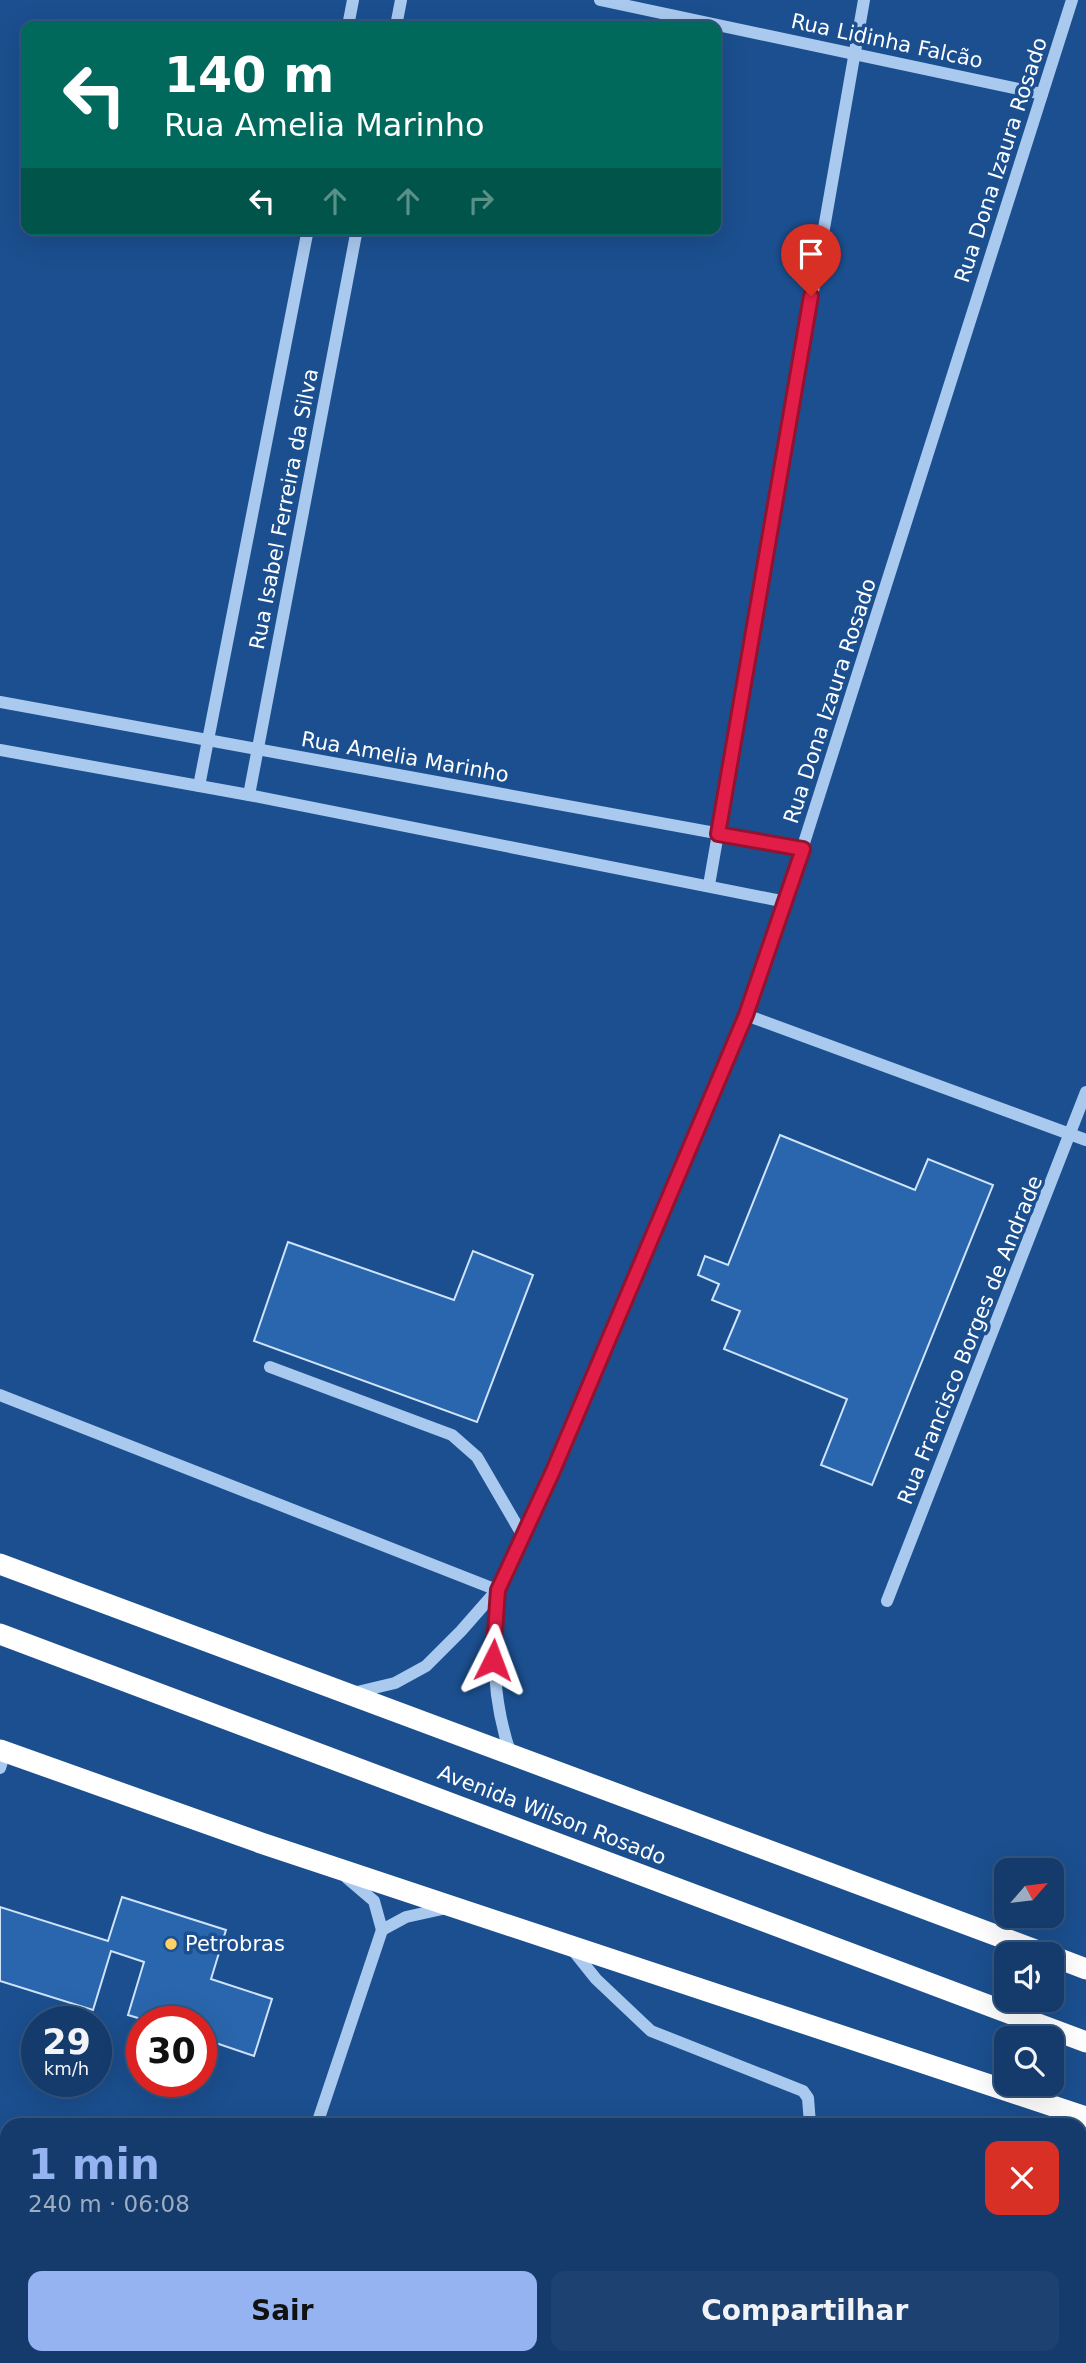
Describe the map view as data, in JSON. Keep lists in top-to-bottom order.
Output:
{
  "streets": {
    "highway": ["Avenida Wilson Rosado"],
    "street": [
      "Rua Lidinha Falcão",
      "Rua Dona Izaura Rosado",
      "Rua Isabel Ferreira da Silva",
      "Rua Amelia Marinho",
      "Rua Francisco Borges de Andrade"
    ]
  },
  "crossings": [
    ["Rua Lidinha Falcão", "Rua Dona Izaura Rosado"],
    ["Rua Dona Izaura Rosado", "Rua Amelia Marinho"],
    ["Rua Dona Izaura Rosado", "Avenida Wilson Rosado"],
    ["Rua Isabel Ferreira da Silva", "Rua Amelia Marinho"]
  ],
  "places": ["Petrobras"],
  "north": "top right",
  "page": {
    "turn": ["140 m", "Rua Amelia Marinho"],
    "speed": "29 km/h",
    "limit": "30",
    "heading": ["1 min", "240 m · 06:08"],
    "buttons": ["Sair", "Compartilhar"]
  }
}
